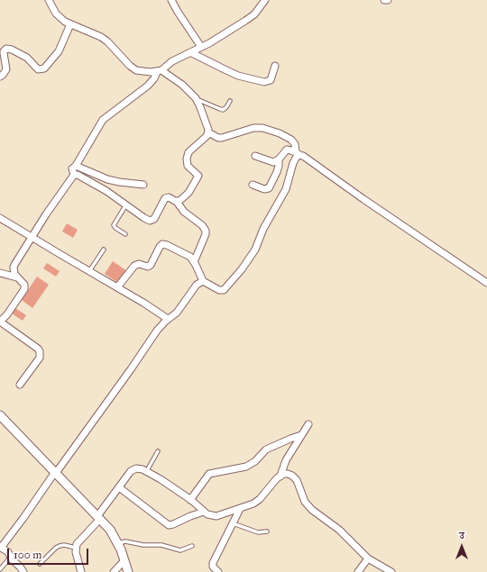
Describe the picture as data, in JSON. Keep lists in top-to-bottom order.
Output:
{
  "scale_bar": "100 m",
  "north": "top"
}
